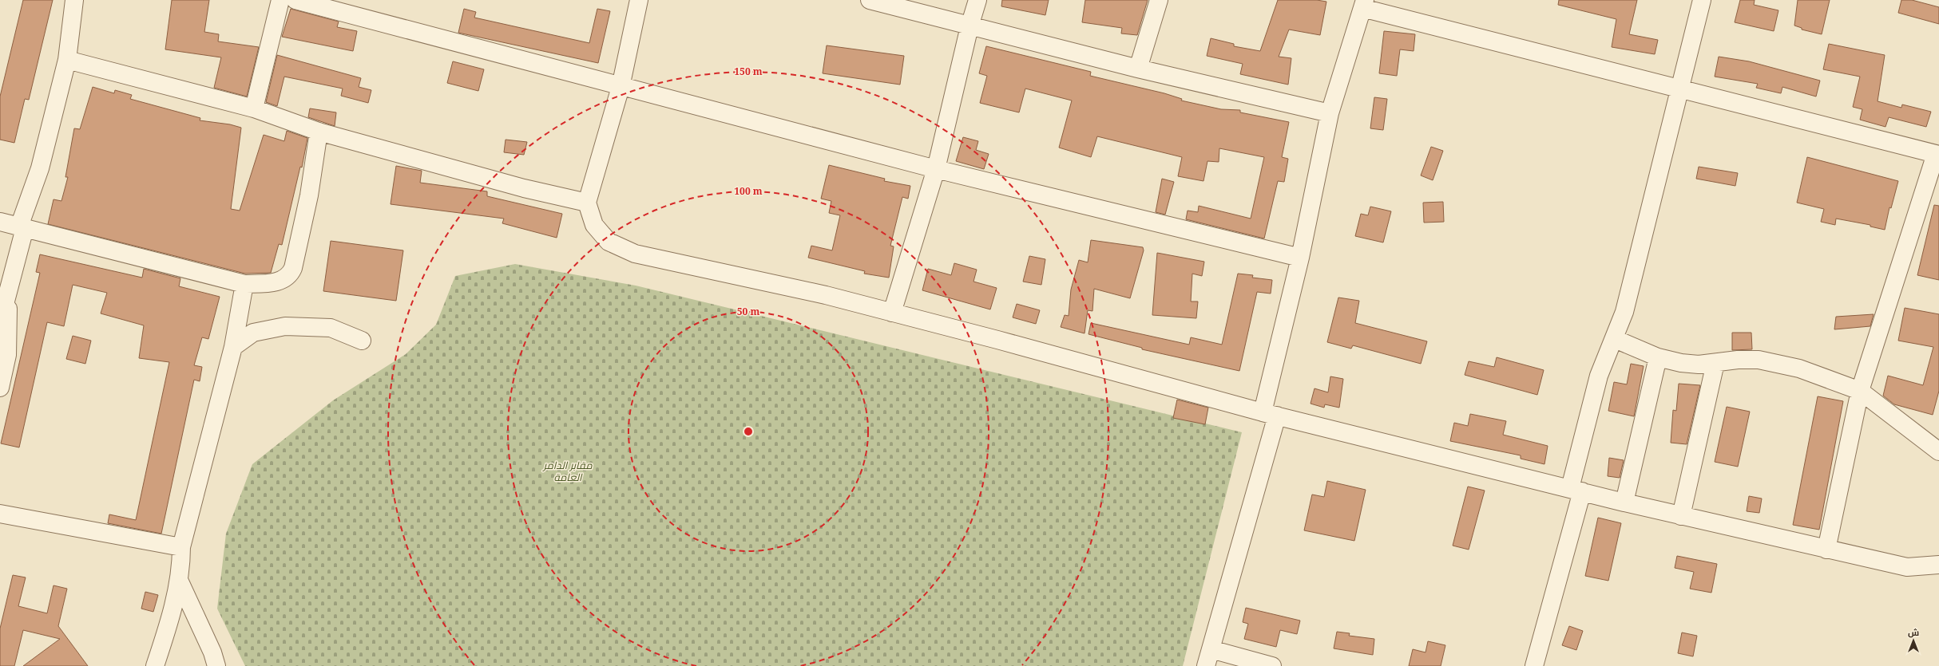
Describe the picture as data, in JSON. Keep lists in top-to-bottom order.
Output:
{
  "parks": ["مقابر الدامر العامة"],
  "north": "top",
  "rings": ["150 m", "100 m", "50 m"]
}
